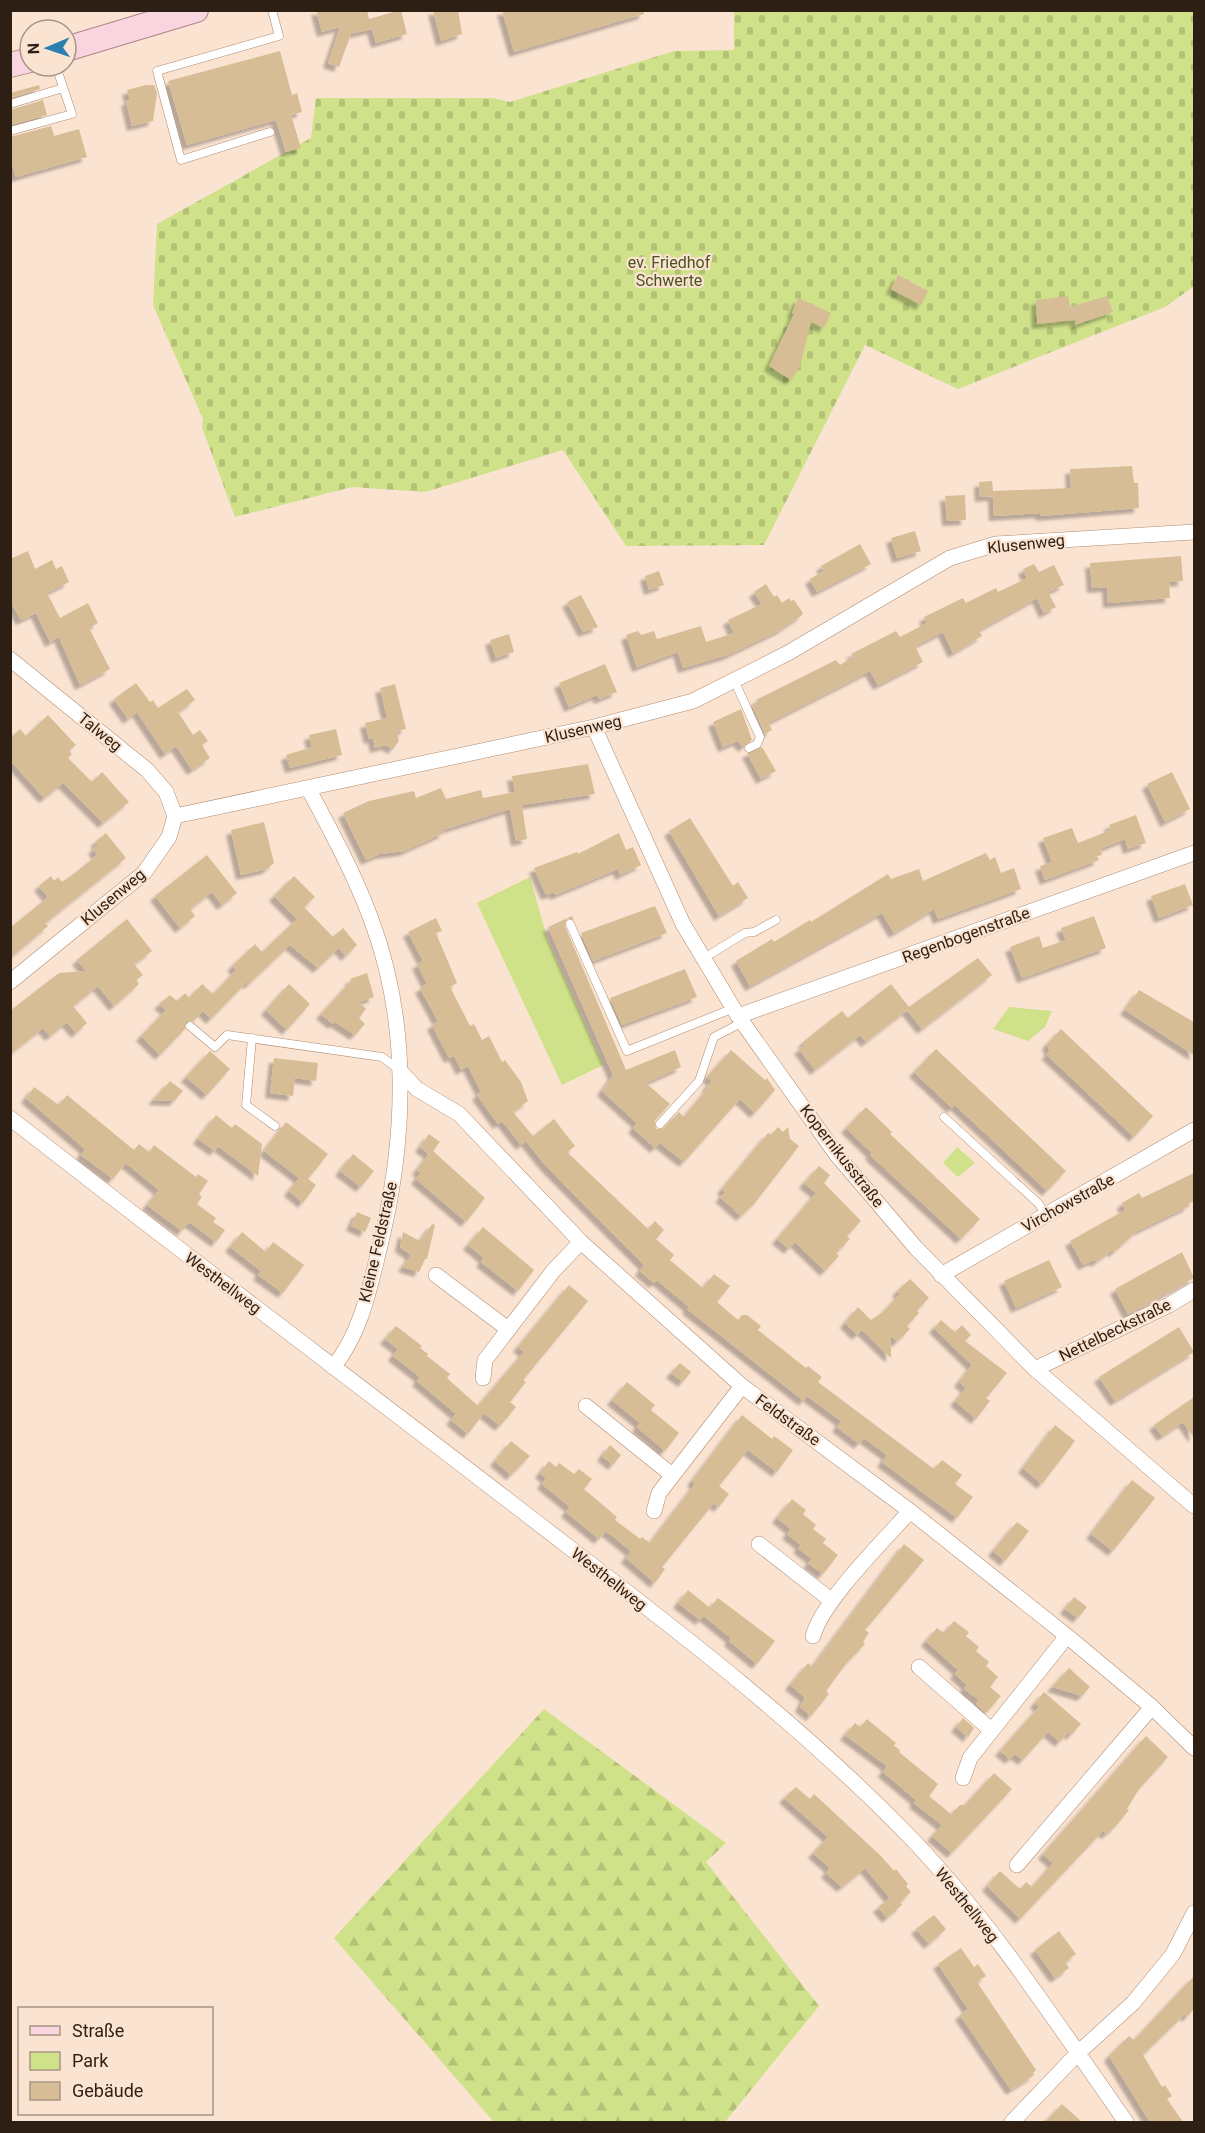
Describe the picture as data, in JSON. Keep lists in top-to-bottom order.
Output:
{
  "streets": {
    "street": [
      "Klusenweg",
      "Talweg",
      "Regenbogenstraße",
      "Kopernikusstraße",
      "Virchowstraße",
      "Kleine Feldstraße",
      "Westhellweg",
      "Nettelbeckstraße",
      "Feldstraße"
    ]
  },
  "crossings": [
    ["Klusenweg", "Talweg"],
    ["Klusenweg", "Kopernikusstraße"],
    ["Klusenweg", "Kleine Feldstraße"],
    ["Regenbogenstraße", "Kopernikusstraße"],
    ["Kopernikusstraße", "Virchowstraße"],
    ["Kopernikusstraße", "Nettelbeckstraße"],
    ["Kleine Feldstraße", "Westhellweg"],
    ["Kleine Feldstraße", "Feldstraße"]
  ],
  "parks": ["ev. Friedhof Schwerte"],
  "legend": ["Straße", "Park", "Gebäude"],
  "north": "left"
}
